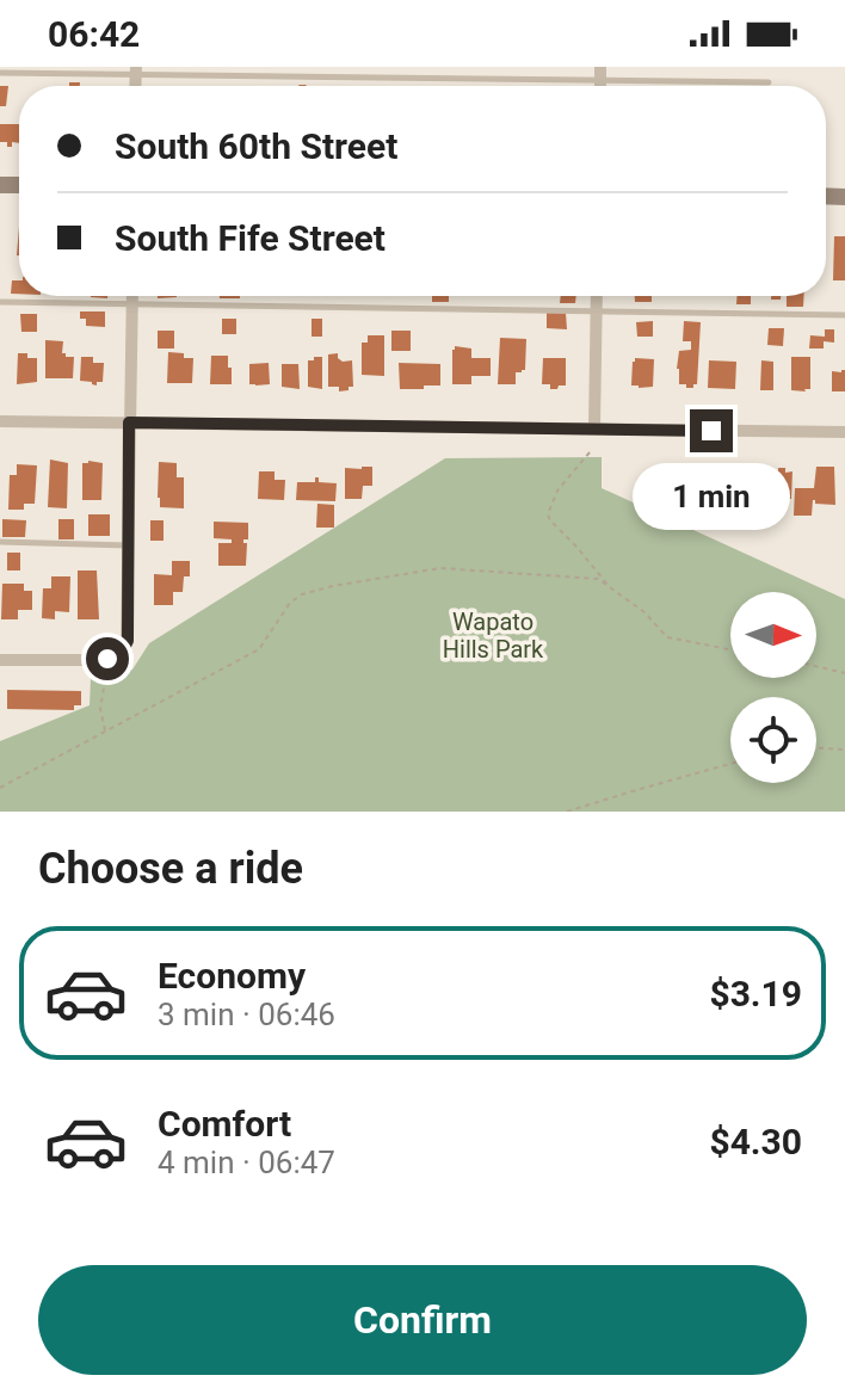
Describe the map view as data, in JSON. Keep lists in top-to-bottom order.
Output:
{
  "parks": ["Wapato Hills Park"],
  "north": "right",
  "page": {
    "status": "06:42",
    "banner": ["South 60th Street", "South Fife Street"],
    "bubble": "1 min",
    "heading": "Choose a ride",
    "list": [
      {
        "name": "Economy",
        "note": "3 min · 06:46",
        "value": "$3.19"
      },
      {
        "name": "Comfort",
        "note": "4 min · 06:47",
        "value": "$4.30"
      }
    ],
    "buttons": "Confirm"
  }
}
